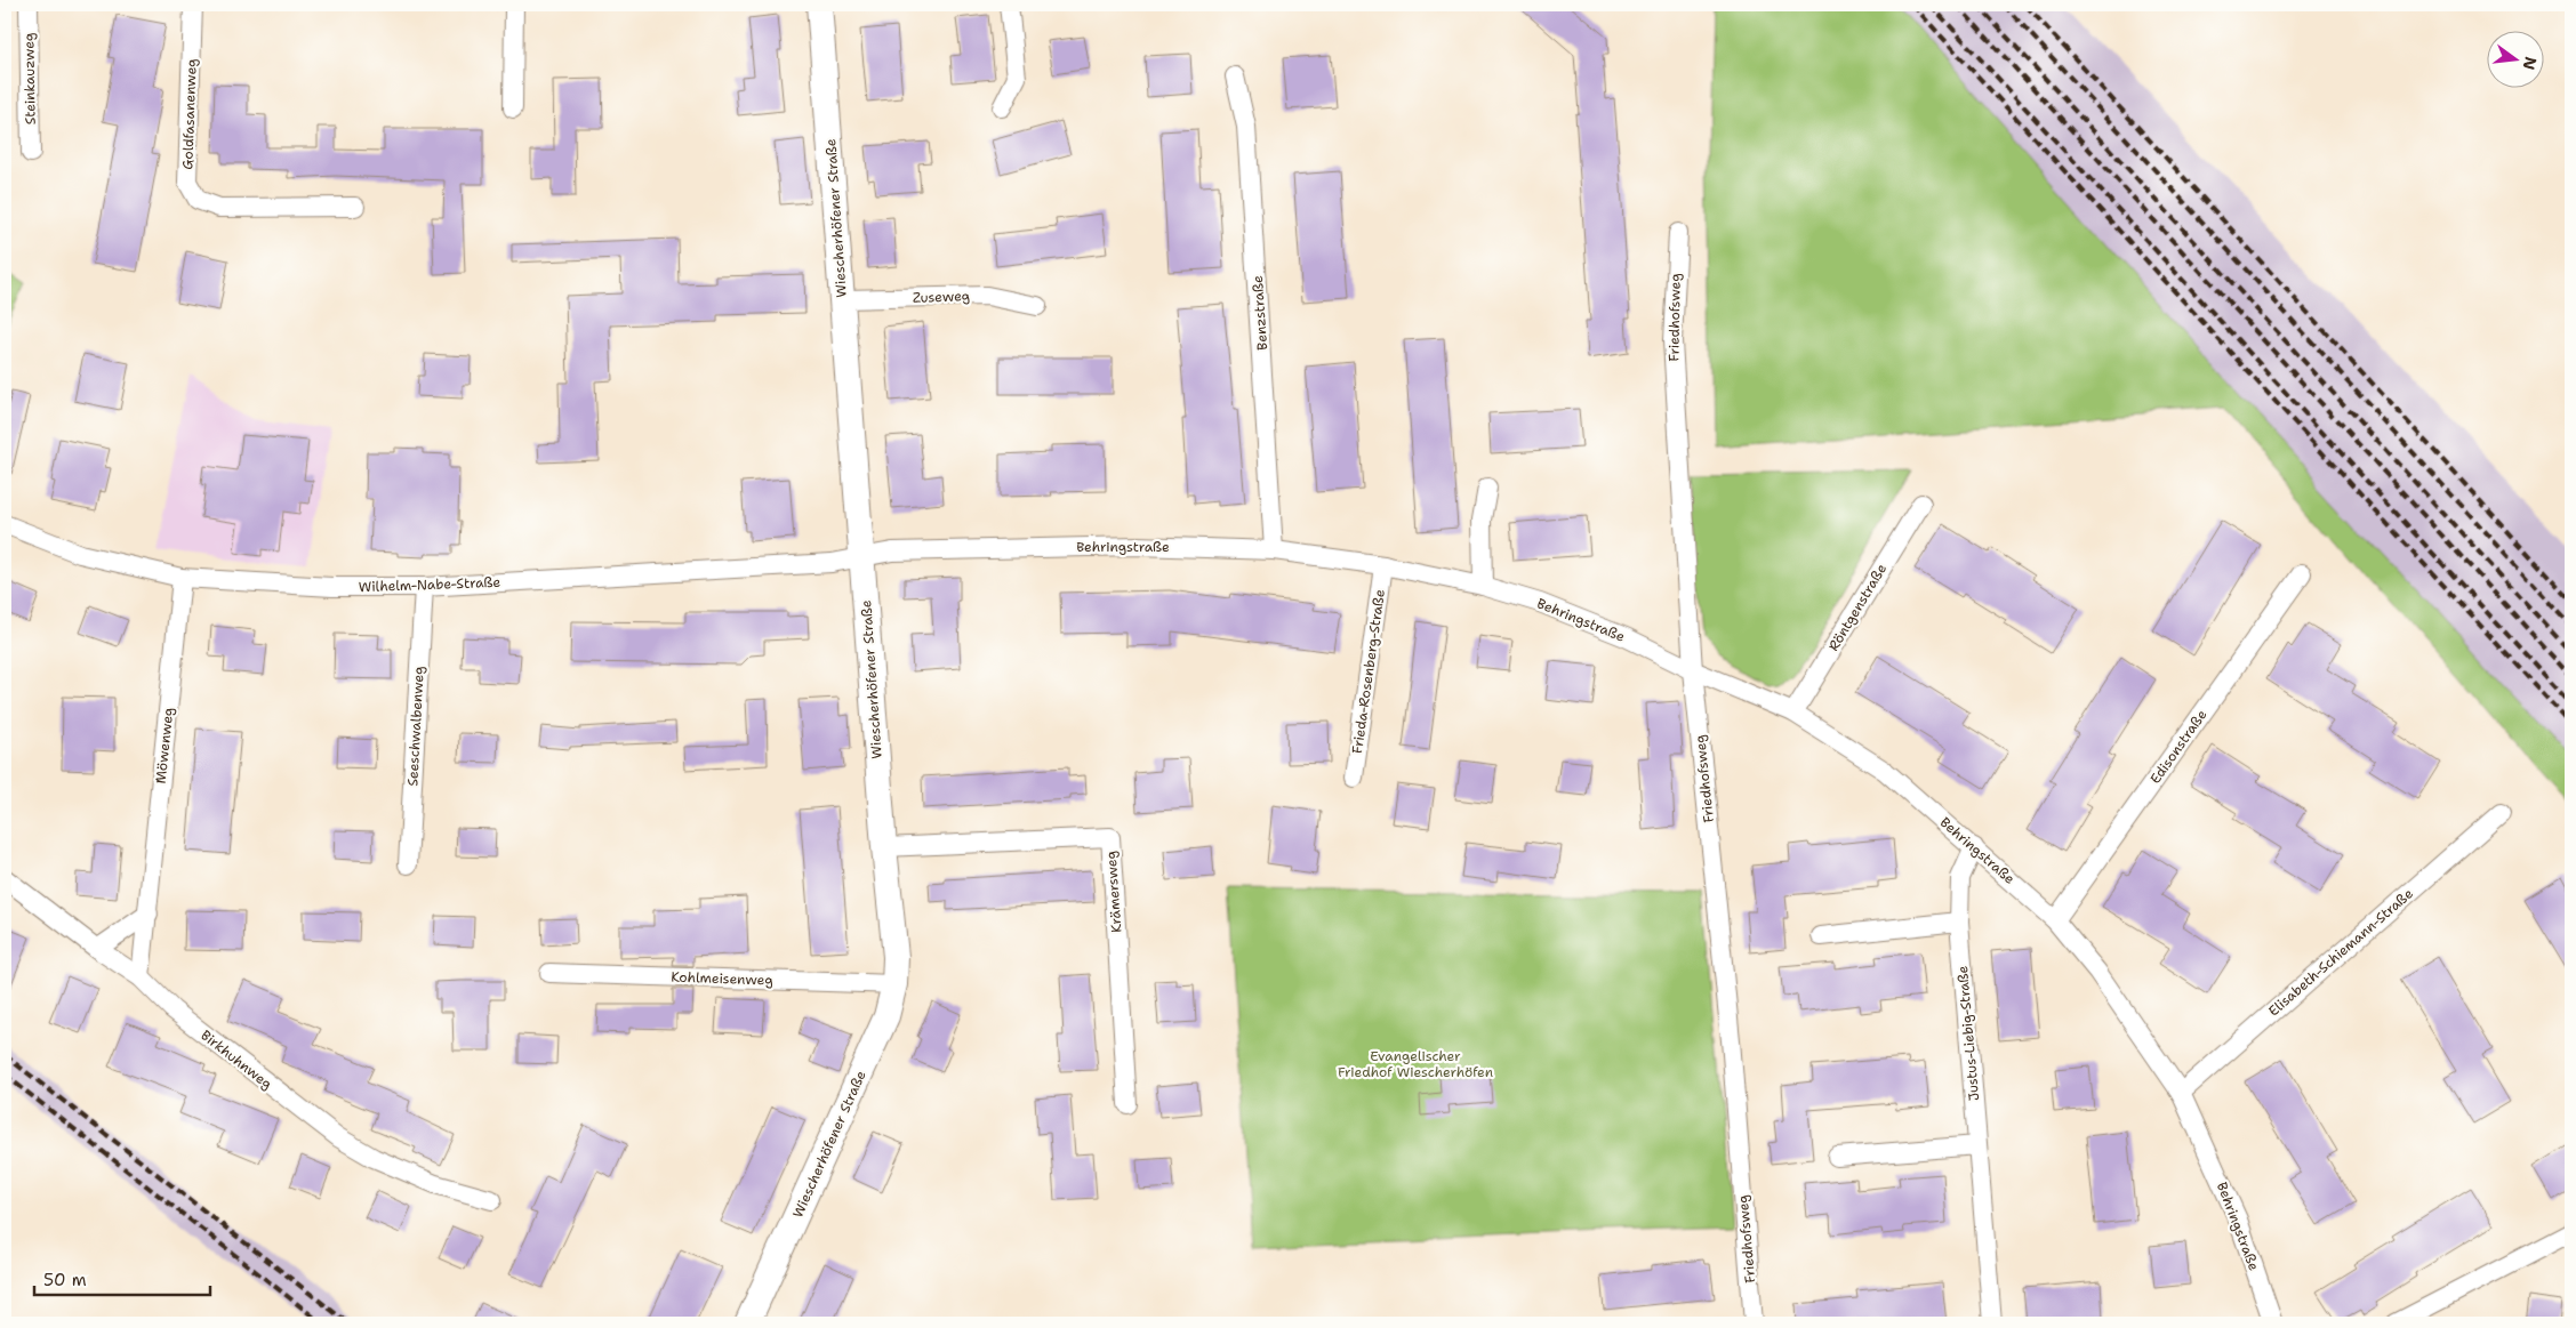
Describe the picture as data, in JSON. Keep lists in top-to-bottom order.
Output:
{
  "streets": {
    "street": [
      "Steinkauzweg",
      "Goldfasanenweg",
      "Wiescherhöfener Straße",
      "Zuseweg",
      "Benzstraße",
      "Friedhofsweg",
      "Behringstraße",
      "Wilhelm-Nabe-Straße",
      "Röntgenstraße",
      "Frieda-Rosenberg-Straße",
      "Seeschwalbenweg",
      "Möwenweg",
      "Edisonstraße",
      "Krämersweg",
      "Elisabeth-Schiemann-Straße",
      "Kohlmeisenweg",
      "Justus-Liebig-Straße",
      "Birkhuhnweg"
    ]
  },
  "crossings": [
    ["Wiescherhöfener Straße", "Zuseweg"],
    ["Wiescherhöfener Straße", "Behringstraße"],
    ["Wiescherhöfener Straße", "Wilhelm-Nabe-Straße"],
    ["Wiescherhöfener Straße", "Krämersweg"],
    ["Wiescherhöfener Straße", "Kohlmeisenweg"],
    ["Benzstraße", "Behringstraße"],
    ["Friedhofsweg", "Behringstraße"],
    ["Behringstraße", "Wilhelm-Nabe-Straße"],
    ["Behringstraße", "Röntgenstraße"],
    ["Behringstraße", "Frieda-Rosenberg-Straße"],
    ["Behringstraße", "Edisonstraße"],
    ["Behringstraße", "Elisabeth-Schiemann-Straße"],
    ["Behringstraße", "Justus-Liebig-Straße"],
    ["Wilhelm-Nabe-Straße", "Seeschwalbenweg"],
    ["Wilhelm-Nabe-Straße", "Möwenweg"],
    ["Möwenweg", "Birkhuhnweg"]
  ],
  "parks": ["Evangelischer Friedhof Wiescherhöfen"],
  "scale_bar": "50 m",
  "north": "right"
}
